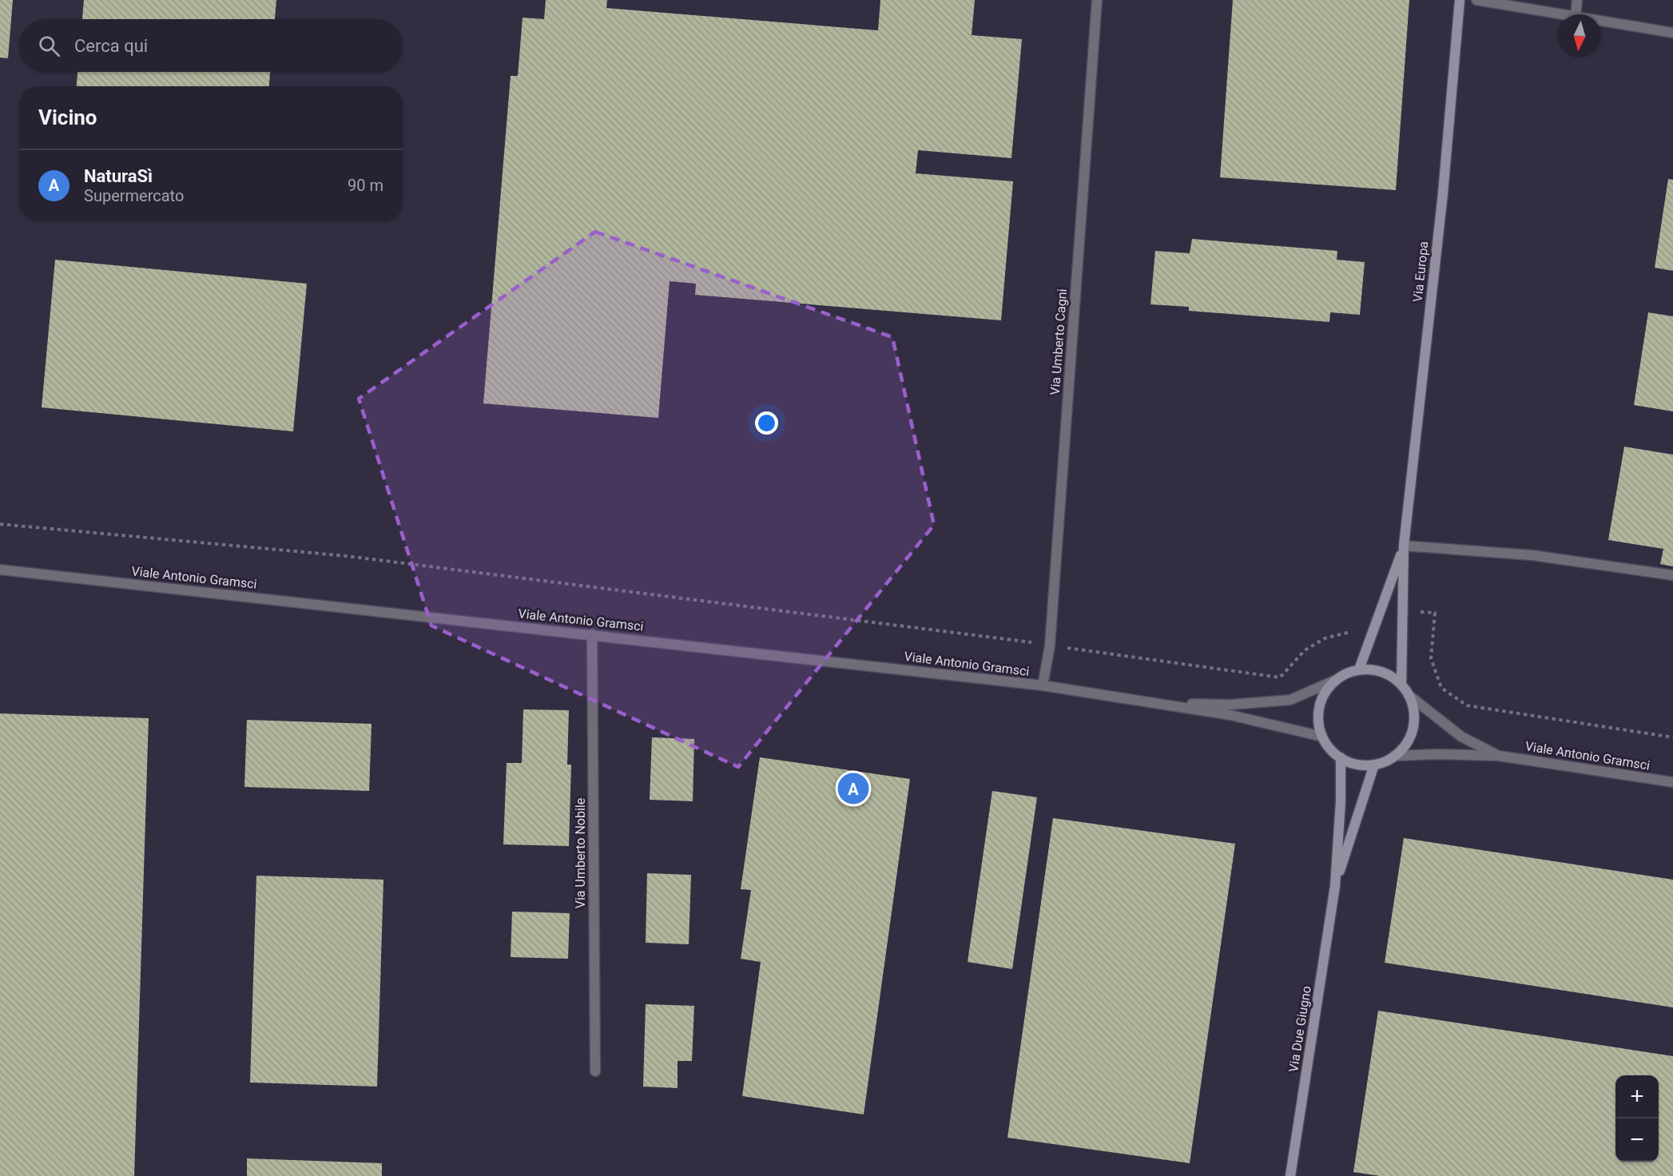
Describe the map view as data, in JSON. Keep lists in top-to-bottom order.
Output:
{
  "streets": {
    "main road": ["Via Europa", "Via Due Giugno"],
    "street": ["Via Umberto Cagni", "Viale Antonio Gramsci", "Via Umberto Nobile"]
  },
  "crossings": [
    ["Via Europa", "Viale Antonio Gramsci"],
    ["Via Europa", "Via Due Giugno"],
    ["Via Umberto Cagni", "Viale Antonio Gramsci"],
    ["Viale Antonio Gramsci", "Via Umberto Nobile"],
    ["Viale Antonio Gramsci", "Via Due Giugno"]
  ],
  "north": "bottom",
  "page": {
    "search": "Cerca qui",
    "heading": "Vicino",
    "list": [
      {
        "mark": "A",
        "name": "NaturaSì",
        "note": "Supermercato",
        "value": "90 m"
      }
    ],
    "pins": "A",
    "map_buttons": ["+", "−"]
  }
}
